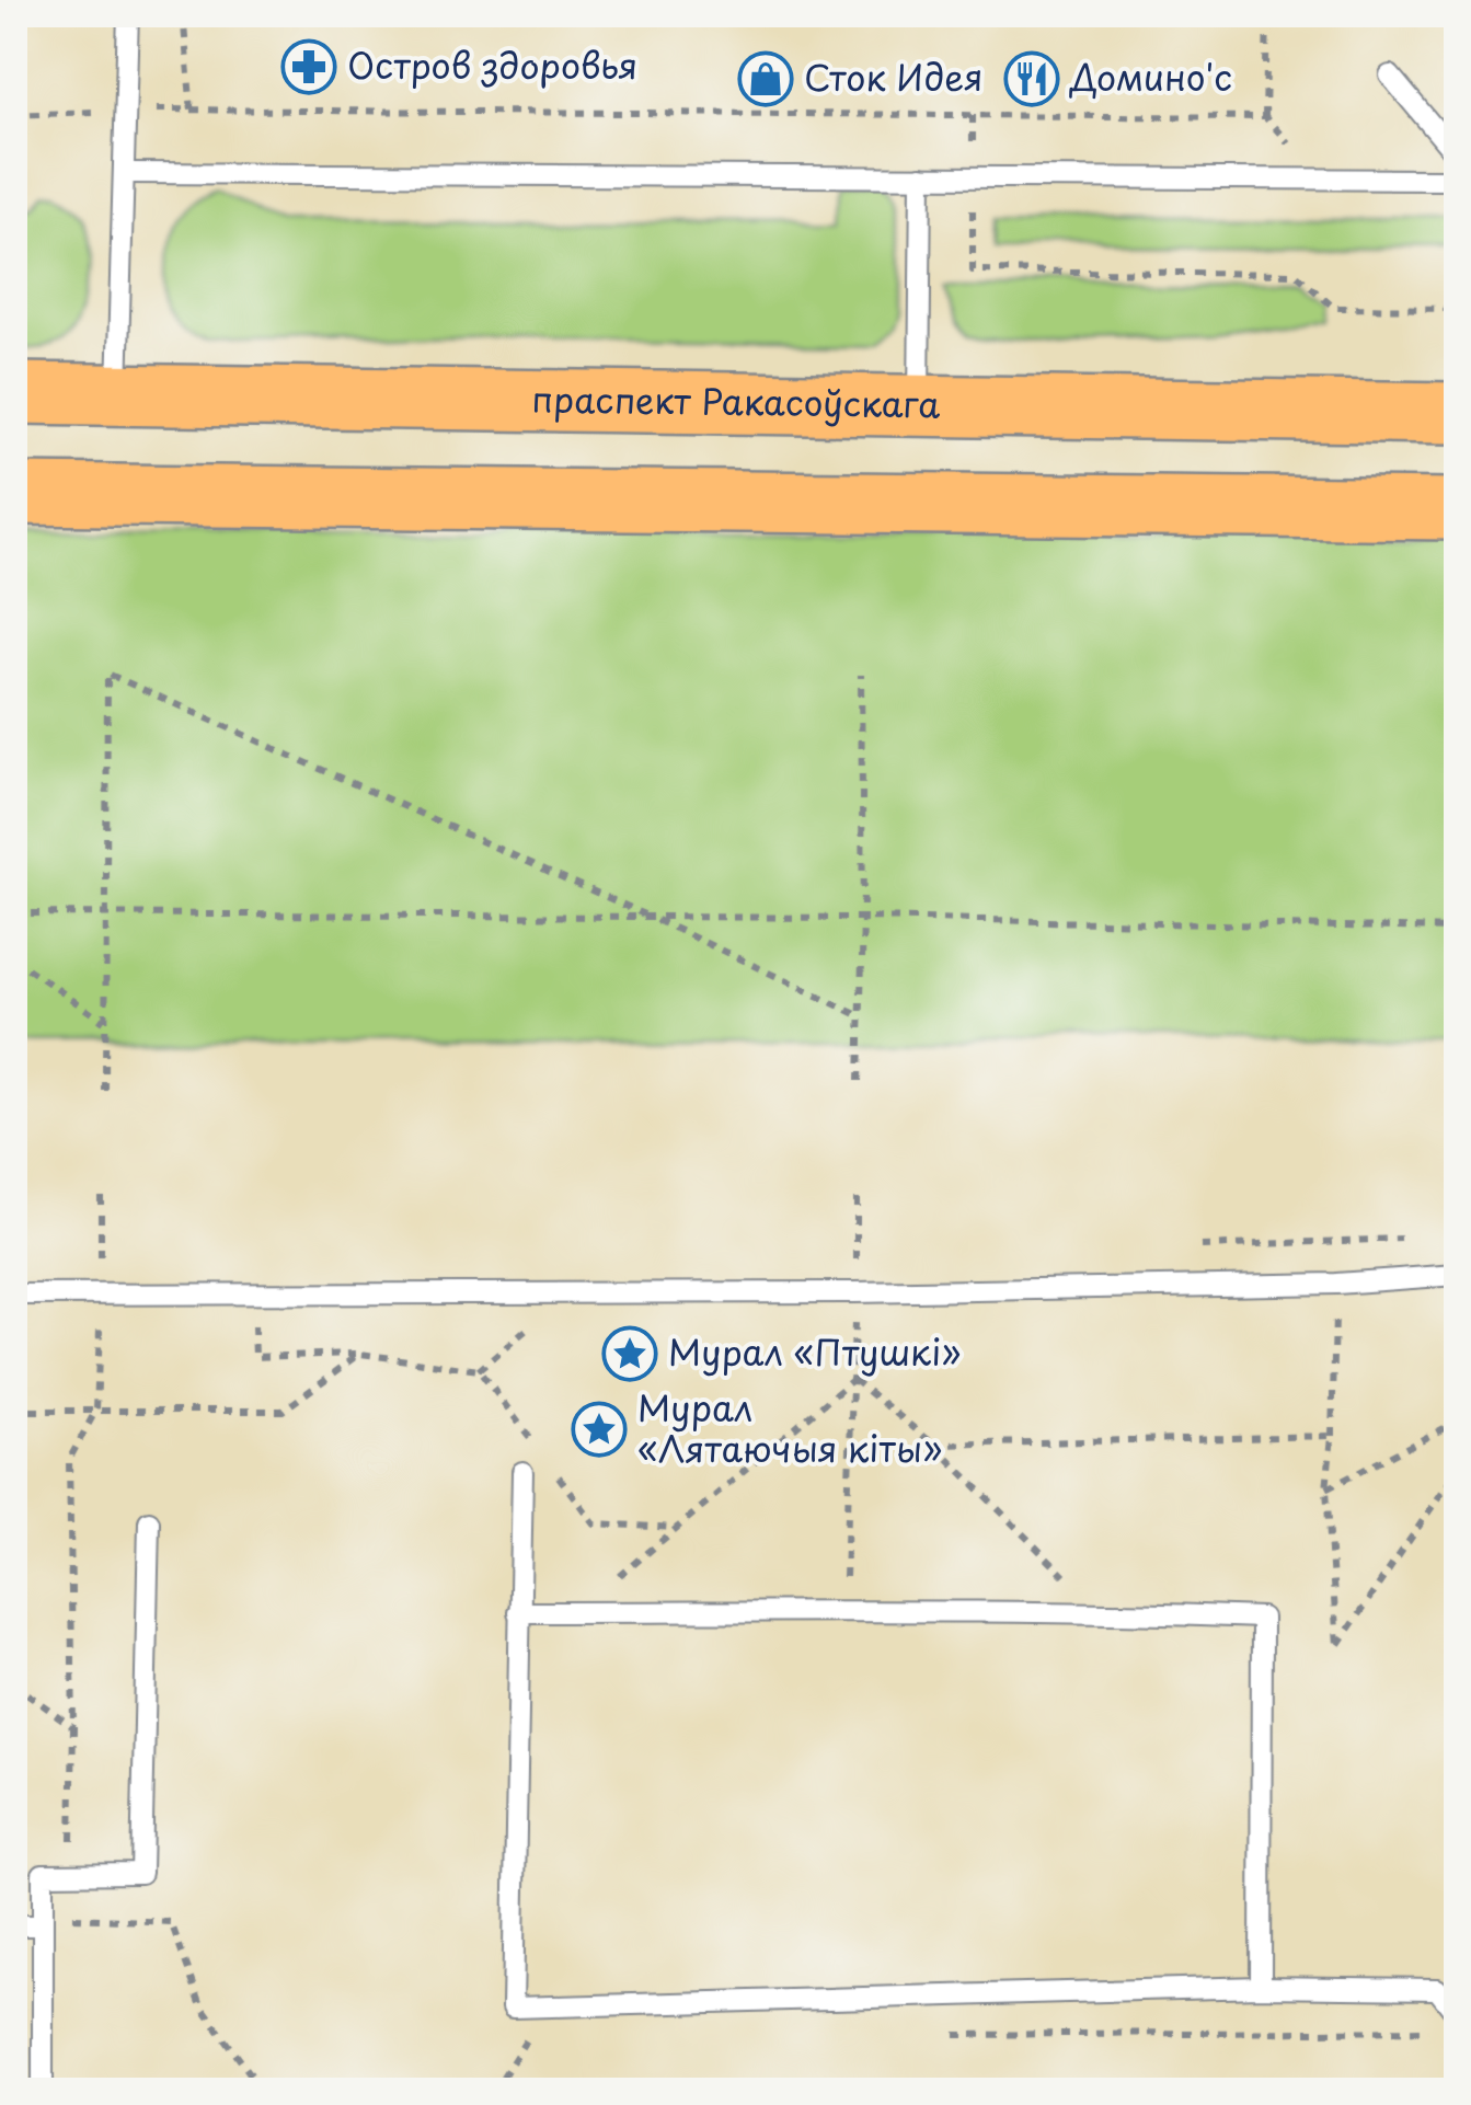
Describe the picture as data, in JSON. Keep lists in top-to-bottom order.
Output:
{
  "streets": {
    "main road": ["праспект Ракасоўскага"]
  },
  "places": {
    "pharmacy": ["Остров здоровья"],
    "shop": ["Сток Идея"],
    "restaurant": ["Домино'c"],
    "place": ["Мурал «Птушкі»", "Мурал «Лятаючыя кіты»"]
  }
}
